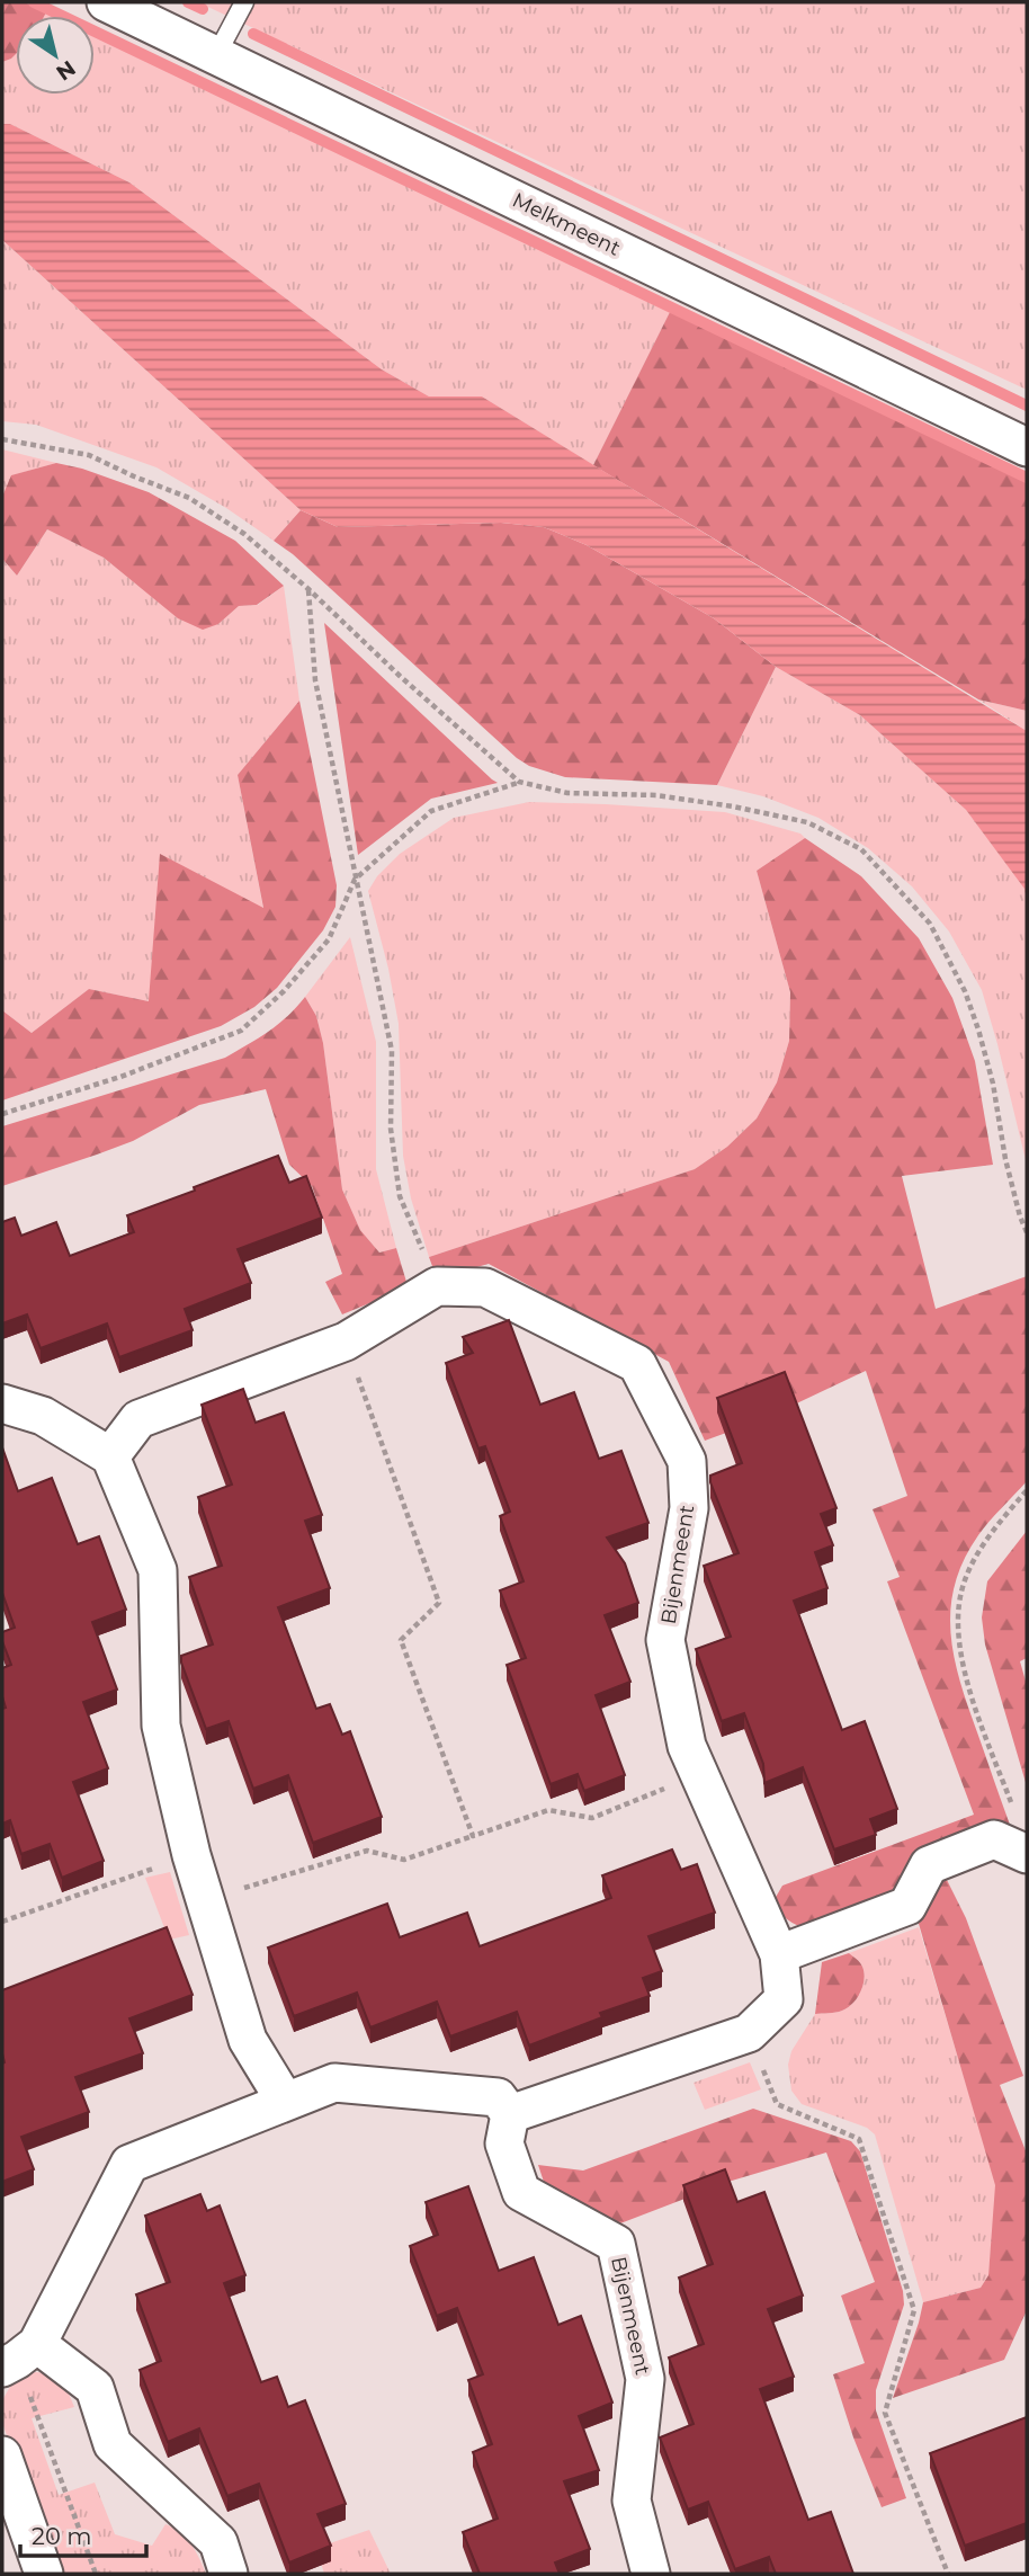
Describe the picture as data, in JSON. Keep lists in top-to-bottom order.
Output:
{
  "streets": {
    "street": ["Melkmeent", "Bijenmeent"]
  },
  "scale_bar": "20 m",
  "north": "bottom right"
}
